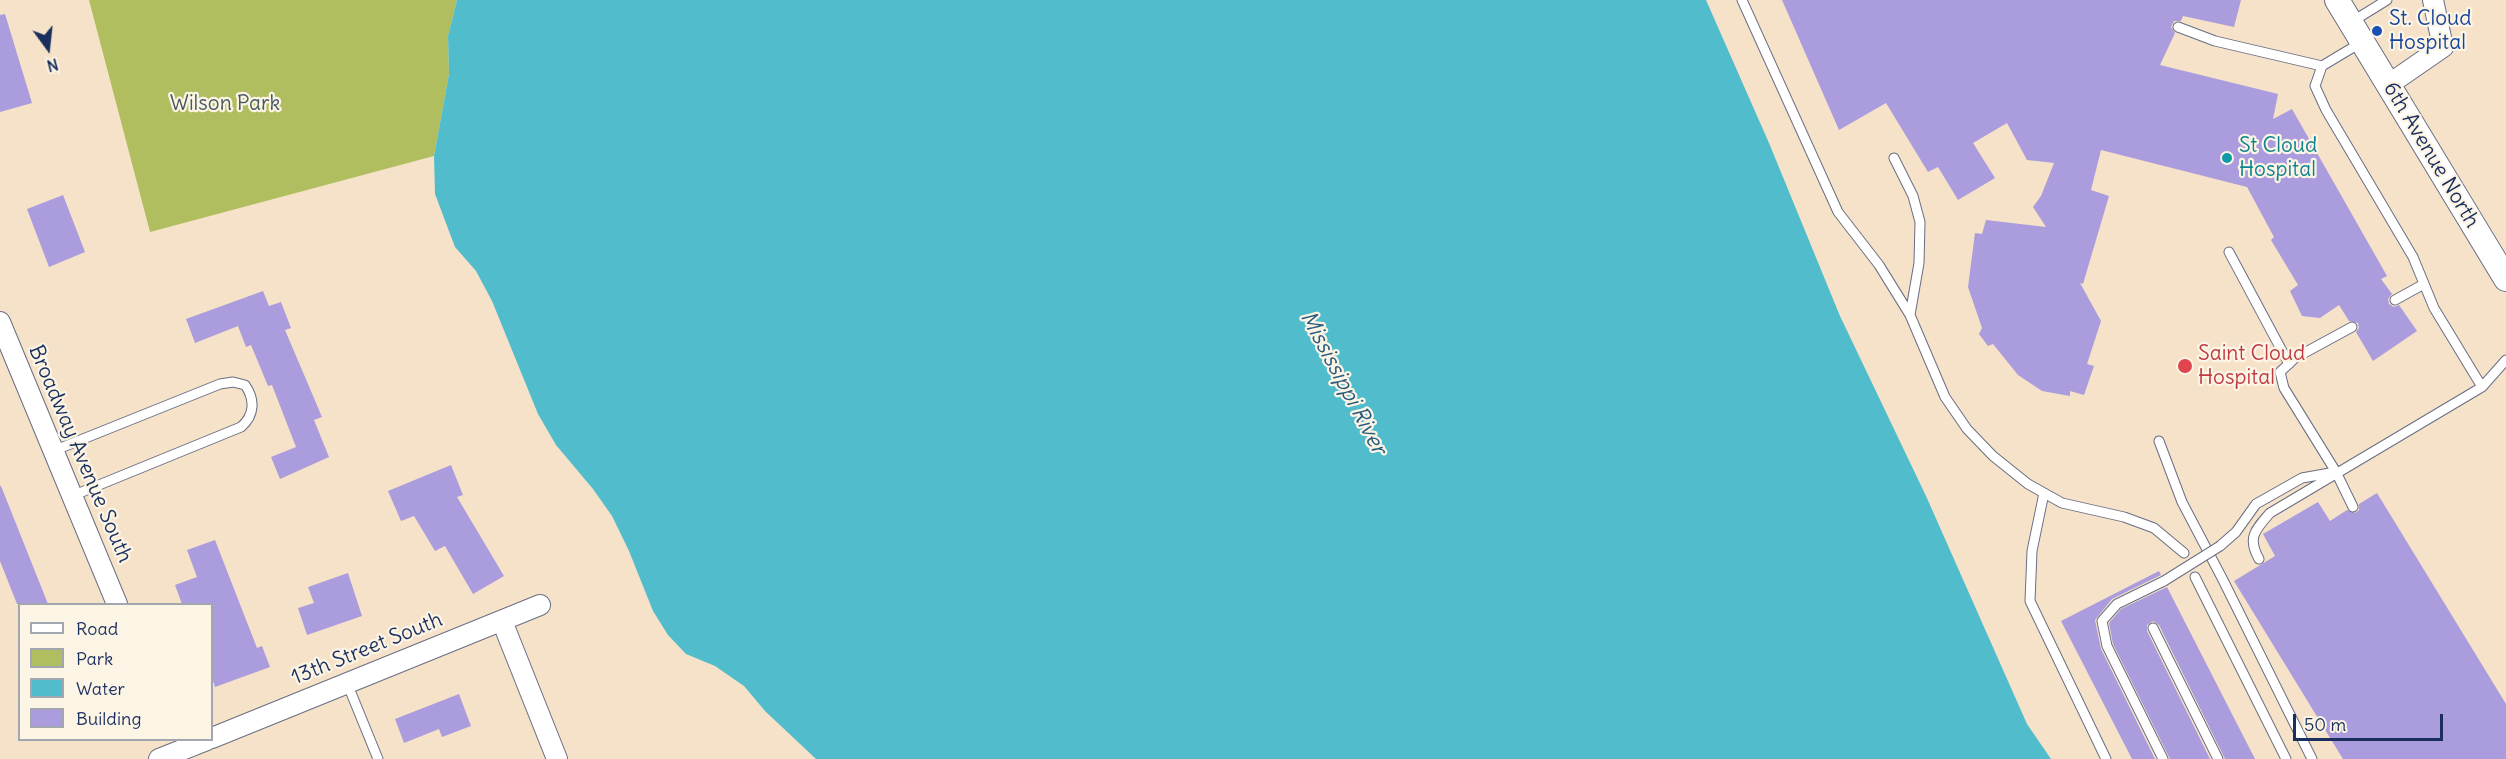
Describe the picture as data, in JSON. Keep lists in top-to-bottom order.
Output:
{
  "streets": {
    "street": ["6th Avenue North", "Broadway Avenue South", "13th Street South"]
  },
  "water": ["Mississippi River"],
  "parks": ["Wilson Park"],
  "places": ["St. Cloud Hospital", "St Cloud Hospital", "Saint Cloud Hospital"],
  "legend": [
    "Road",
    "Park",
    "Water",
    "Building"
  ],
  "scale_bar": "50 m",
  "north": "bottom"
}
